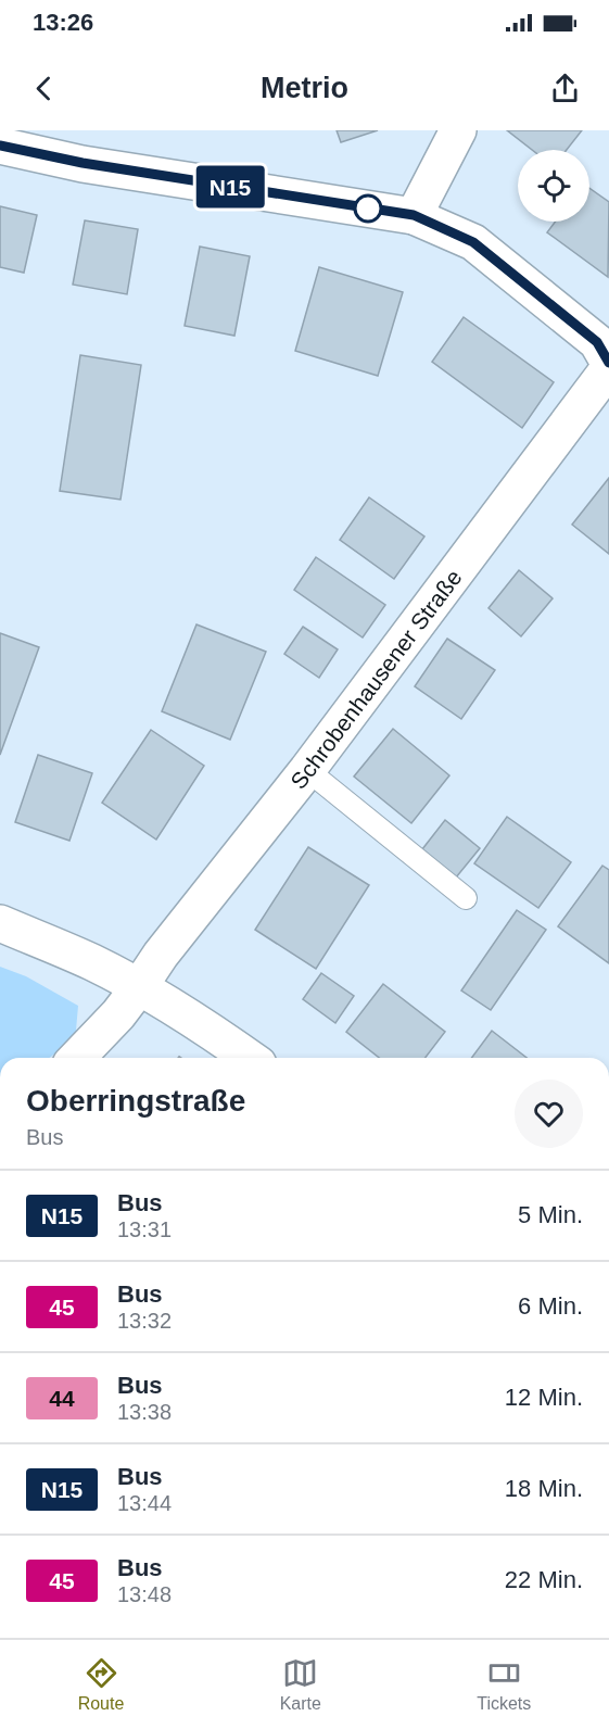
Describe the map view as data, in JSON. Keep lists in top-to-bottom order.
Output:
{
  "streets": {
    "street": ["Schrobenhausener Straße"]
  },
  "lines": ["bus line N15"],
  "page": {
    "status": "13:26",
    "header": "Metrio",
    "on_map": "N15",
    "heading": ["Oberringstraße", "Bus"],
    "list": [
      {
        "mark": "N15",
        "name": "Bus",
        "note": "13:31",
        "value": "5 Min."
      },
      {
        "mark": "45",
        "name": "Bus",
        "note": "13:32",
        "value": "6 Min."
      },
      {
        "mark": "44",
        "name": "Bus",
        "note": "13:38",
        "value": "12 Min."
      },
      {
        "mark": "N15",
        "name": "Bus",
        "note": "13:44",
        "value": "18 Min."
      },
      {
        "mark": "45",
        "name": "Bus",
        "note": "13:48",
        "value": "22 Min."
      }
    ],
    "tabs": ["Route", "Karte", "Tickets"]
  }
}
